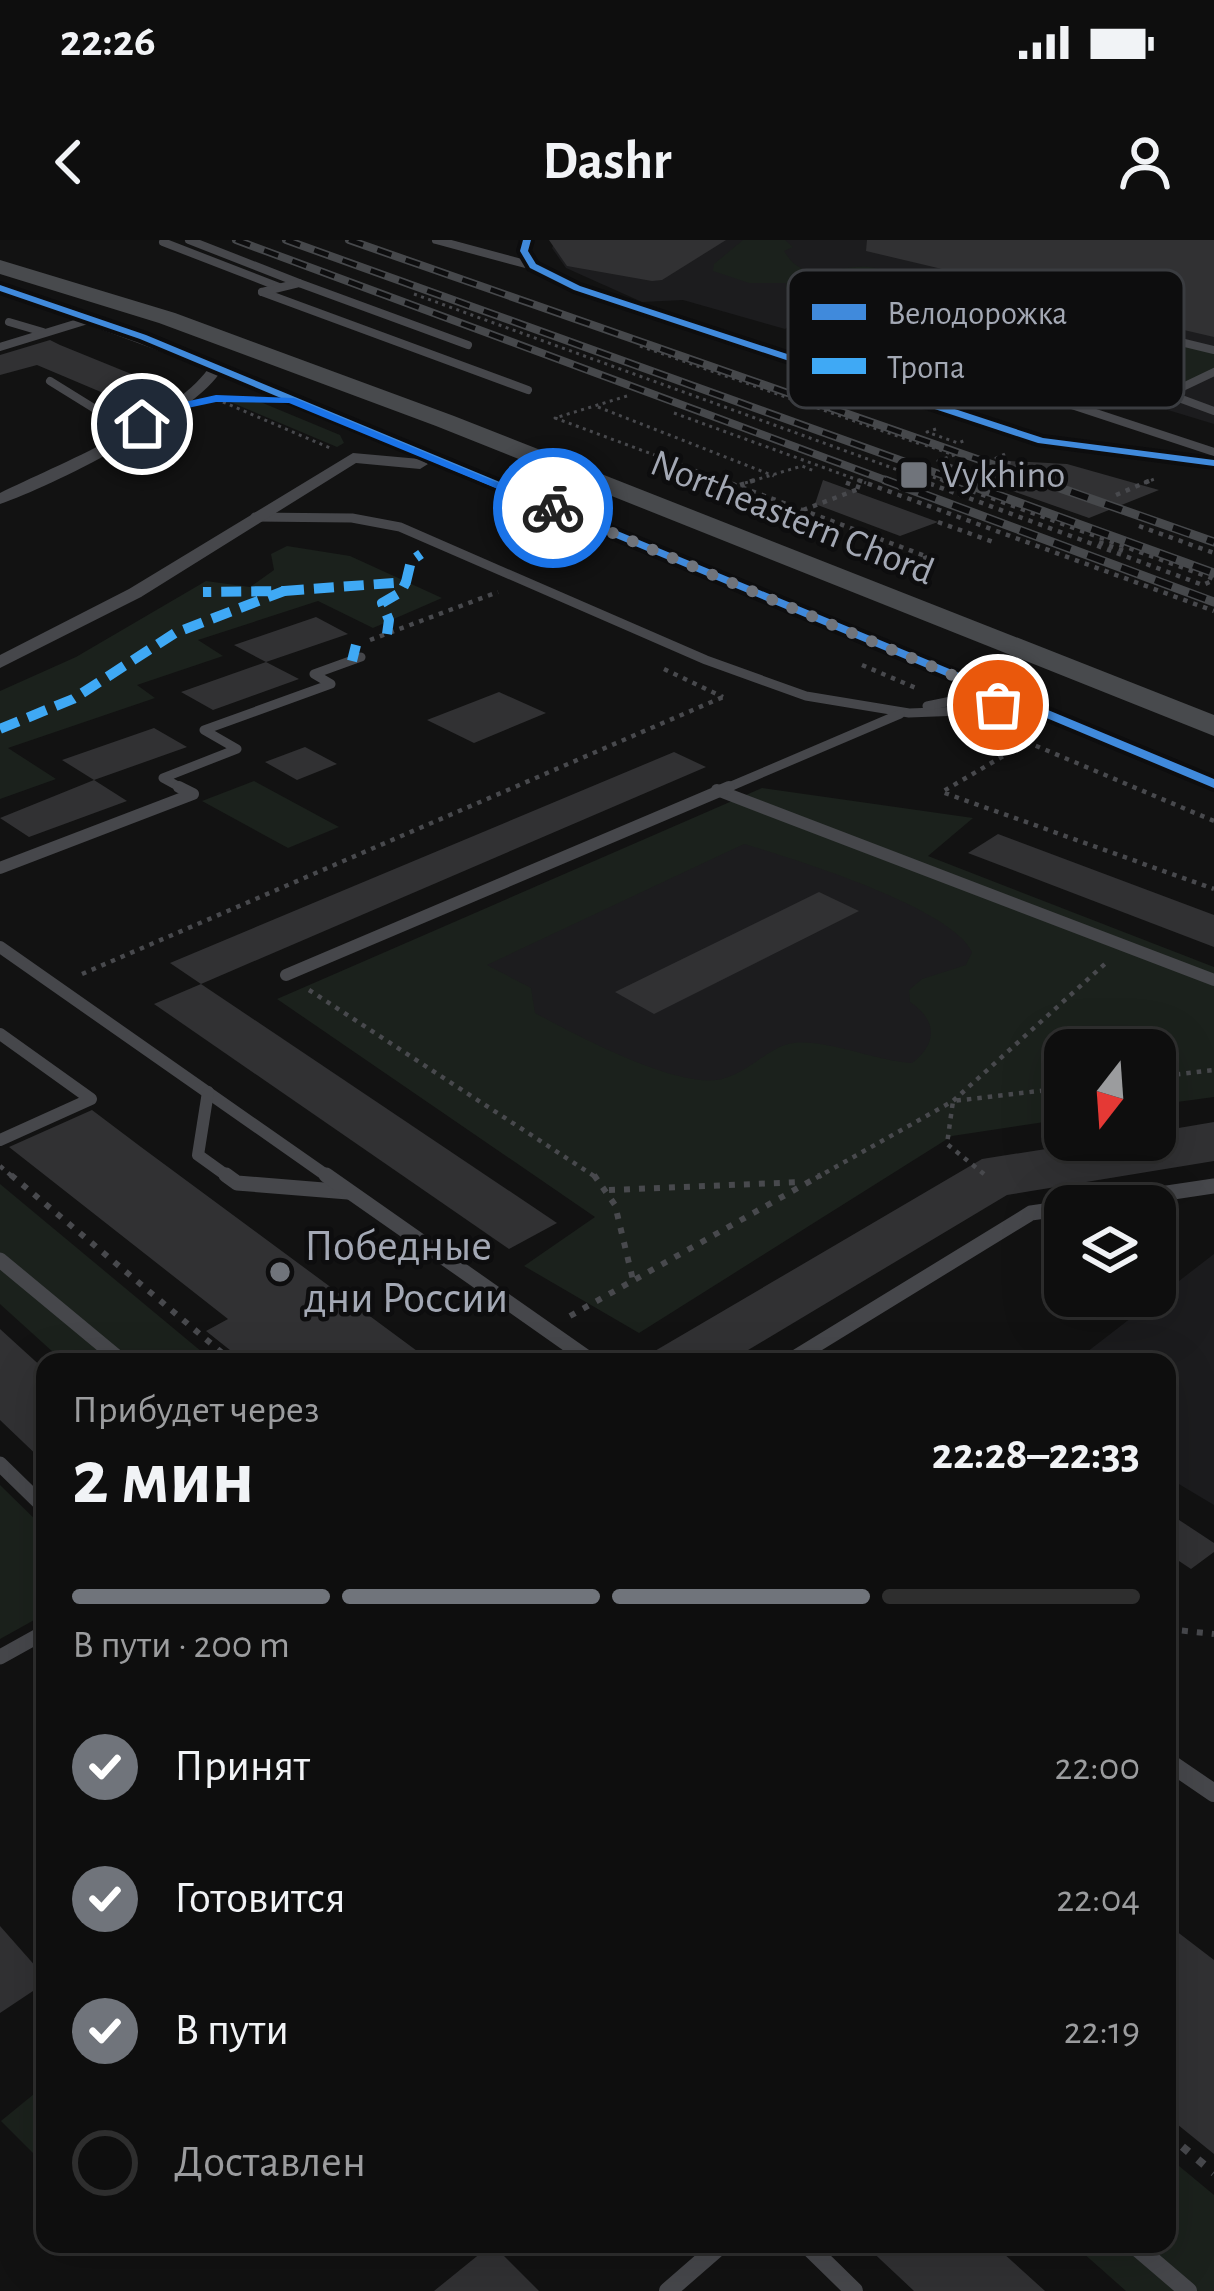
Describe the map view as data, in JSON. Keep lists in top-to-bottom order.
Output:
{
  "streets": {
    "main road": ["Northeastern Chord"]
  },
  "places": {
    "transit": ["Vykhino"],
    "other": ["Победные дни России"]
  },
  "legend": ["Велодорожка", "Тропа"],
  "north": "bottom",
  "page": {
    "status": "22:26",
    "header": "Dashr",
    "heading": ["2 мин", "Прибудет через", "22:28–22:33"],
    "bar": "В пути · 200 m",
    "list": [
      ["Принят", "22:00"],
      ["Готовится", "22:04"],
      ["В пути", "22:19"],
      "Доставлен"
    ]
  }
}
